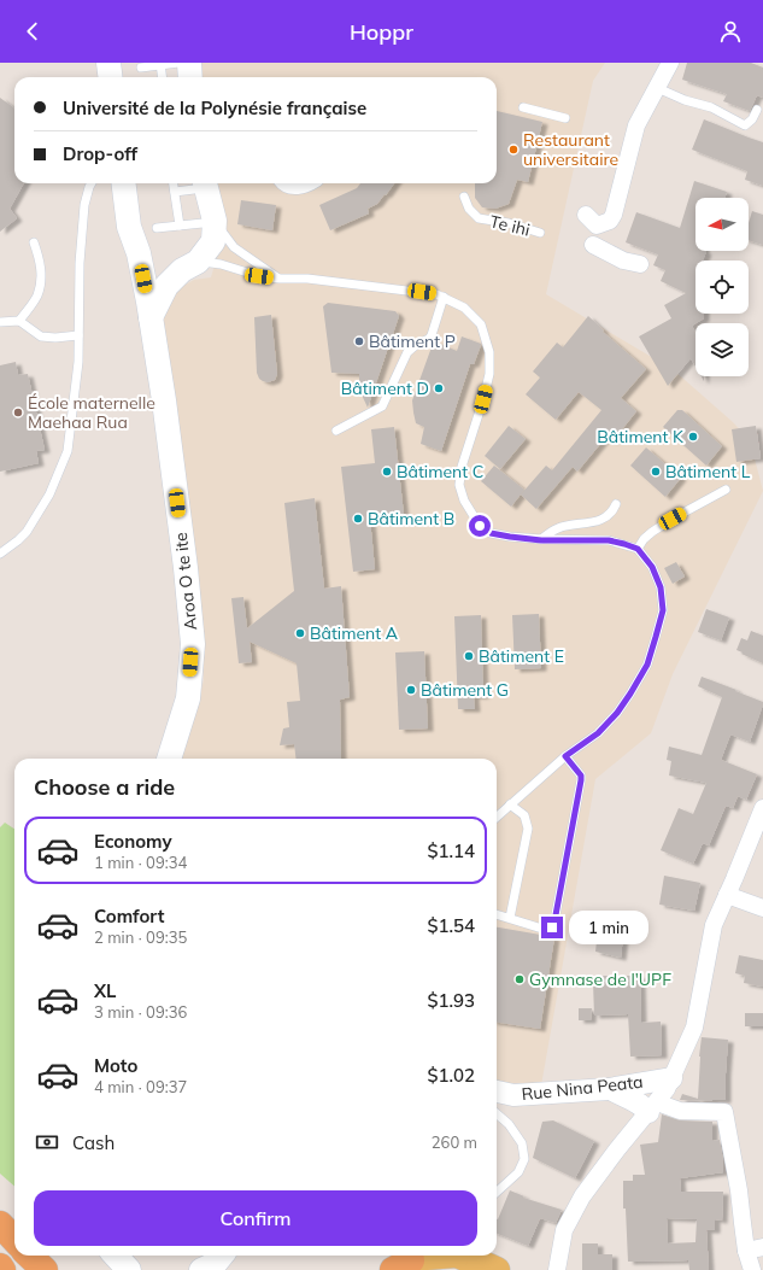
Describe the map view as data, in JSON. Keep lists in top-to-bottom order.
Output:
{
  "streets": {
    "main road": ["Aroa O te ite"],
    "street": ["Rue Nina Peata"],
    "lane": ["Te ihi"]
  },
  "places": [
    "Restaurant universitaire",
    "Bâtiment P",
    "Bâtiment D",
    "École maternelle Maehaa Rua",
    "Bâtiment K",
    "Bâtiment C",
    "Bâtiment L",
    "Bâtiment B",
    "Bâtiment A",
    "Bâtiment E",
    "Bâtiment G",
    "Gymnase de l'UPF"
  ],
  "north": "left",
  "page": {
    "header": "Hoppr",
    "banner": ["Université de la Polynésie française", "Drop-off"],
    "heading": "Choose a ride",
    "list": [
      {
        "name": "Economy",
        "note": "1 min · 09:34",
        "value": "$1.14"
      },
      {
        "name": "Comfort",
        "note": "2 min · 09:35",
        "value": "$1.54"
      },
      {
        "name": "XL",
        "note": "3 min · 09:36",
        "value": "$1.93"
      },
      {
        "name": "Moto",
        "note": "4 min · 09:37",
        "value": "$1.02"
      }
    ],
    "bubble": "1 min",
    "pay": ["Cash", "260 m"],
    "buttons": "Confirm"
  }
}
